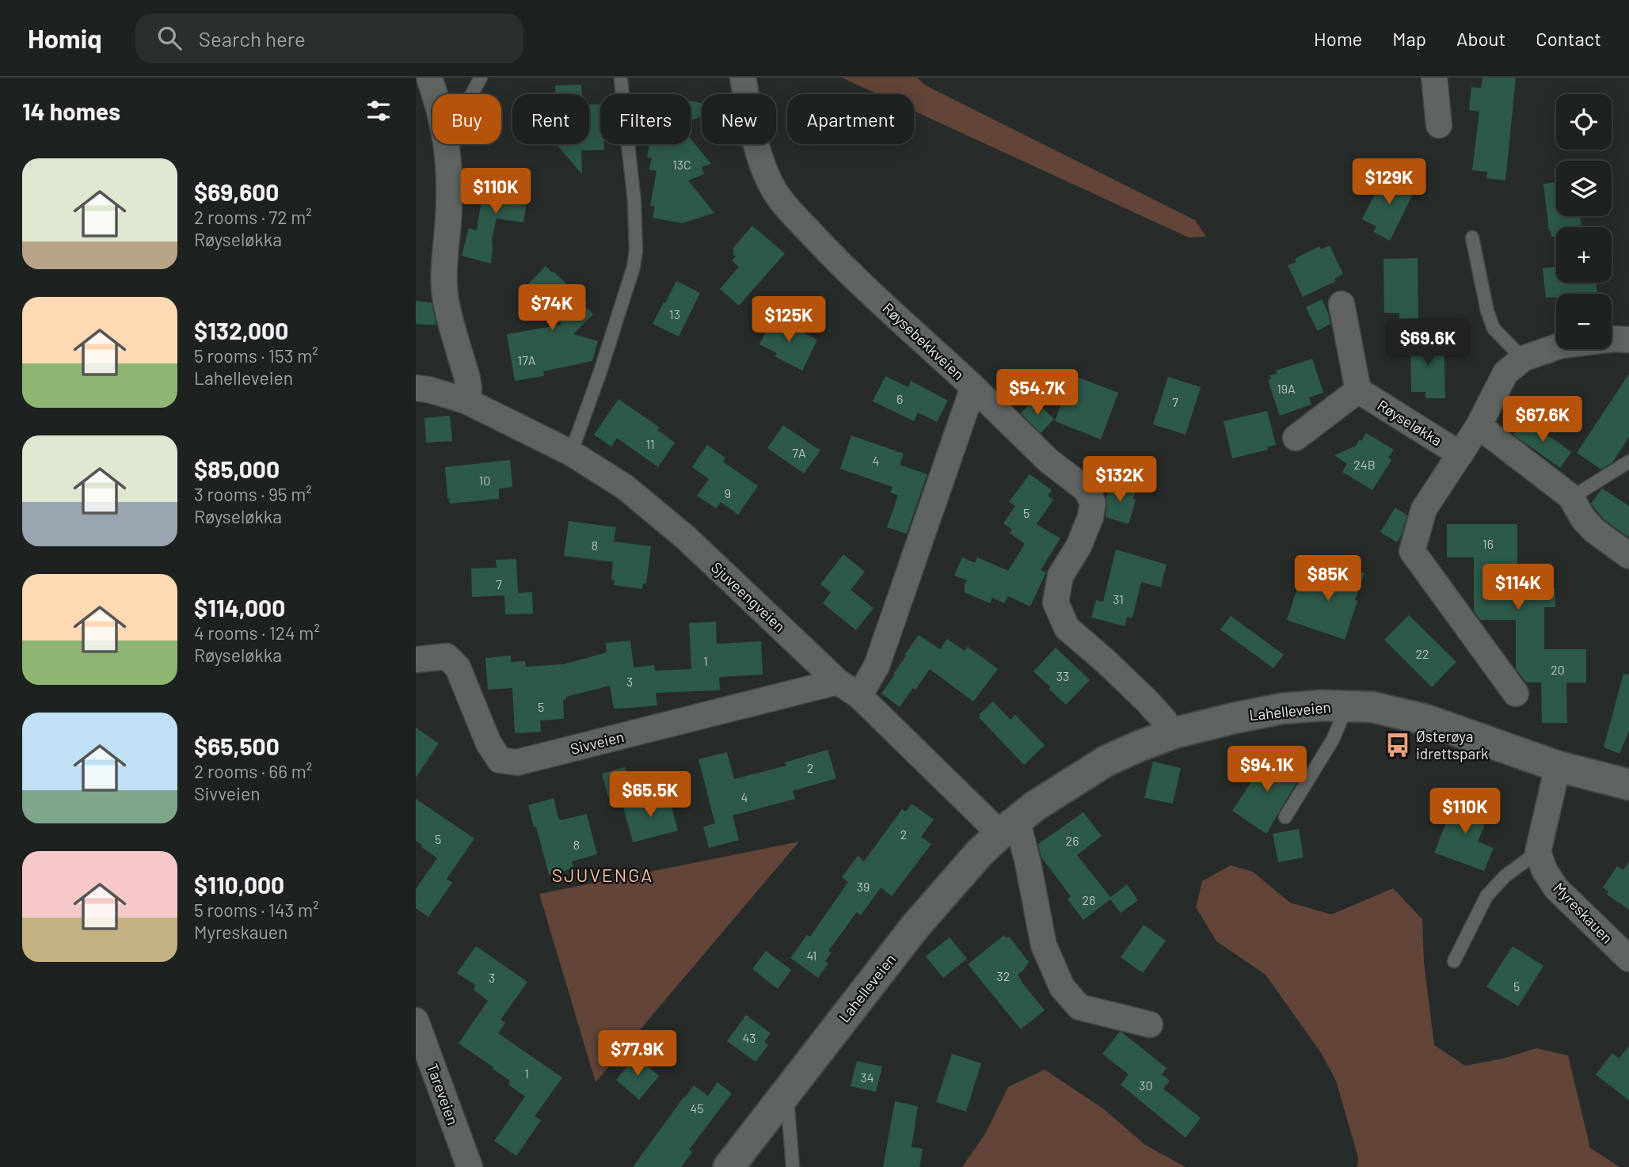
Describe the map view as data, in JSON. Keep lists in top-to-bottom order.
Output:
{
  "streets": {
    "street": [
      "Røysebekkveien",
      "Røyseløkka",
      "Sjuveengveien",
      "Lahelleveien",
      "Sivveien",
      "Myreskauen",
      "Tareveien"
    ]
  },
  "crossings": [
    ["Røysebekkveien", "Sjuveengveien"],
    ["Sjuveengveien", "Lahelleveien"],
    ["Sjuveengveien", "Sivveien"]
  ],
  "districts": ["SJUVENGA"],
  "places": {
    "bus stop": ["Østerøya idrettspark"]
  },
  "house_numbers": [
    "13C",
    "13",
    "17A",
    "19A",
    "6",
    "7",
    "11",
    "7A",
    "4",
    "24B",
    "10",
    "9",
    "5",
    "16",
    "8",
    "7",
    "31",
    "22",
    "1",
    "20",
    "33",
    "3",
    "5",
    "2",
    "4",
    "2",
    "5",
    "26",
    "8",
    "39",
    "28",
    "41",
    "32",
    "3",
    "5",
    "43",
    "1",
    "34",
    "30",
    "45"
  ],
  "page": {
    "header": "Homiq",
    "search": "Search here",
    "nav": [
      "Home",
      "Map",
      "About",
      "Contact"
    ],
    "heading": "14 homes",
    "map_buttons": ["+", "−"],
    "chip": [
      "Buy",
      "Rent",
      "Filters",
      "New",
      "Apartment"
    ],
    "list": [
      {
        "name": "$69,600",
        "note": "2 rooms · 72 m² · Røyseløkka"
      },
      {
        "name": "$132,000",
        "note": "5 rooms · 153 m² · Lahelleveien"
      },
      {
        "name": "$85,000",
        "note": "3 rooms · 95 m² · Røyseløkka"
      },
      {
        "name": "$114,000",
        "note": "4 rooms · 124 m² · Røyseløkka"
      },
      {
        "name": "$65,500",
        "note": "2 rooms · 66 m² · Sivveien"
      },
      {
        "name": "$110,000",
        "note": "5 rooms · 143 m² · Myreskauen"
      }
    ],
    "price": [
      "$129K",
      "$110K",
      "$74K",
      "$125K",
      "$69.6K",
      "$54.7K",
      "$67.6K",
      "$132K",
      "$85K",
      "$114K",
      "$94.1K",
      "$65.5K",
      "$110K",
      "$77.9K"
    ]
  }
}
